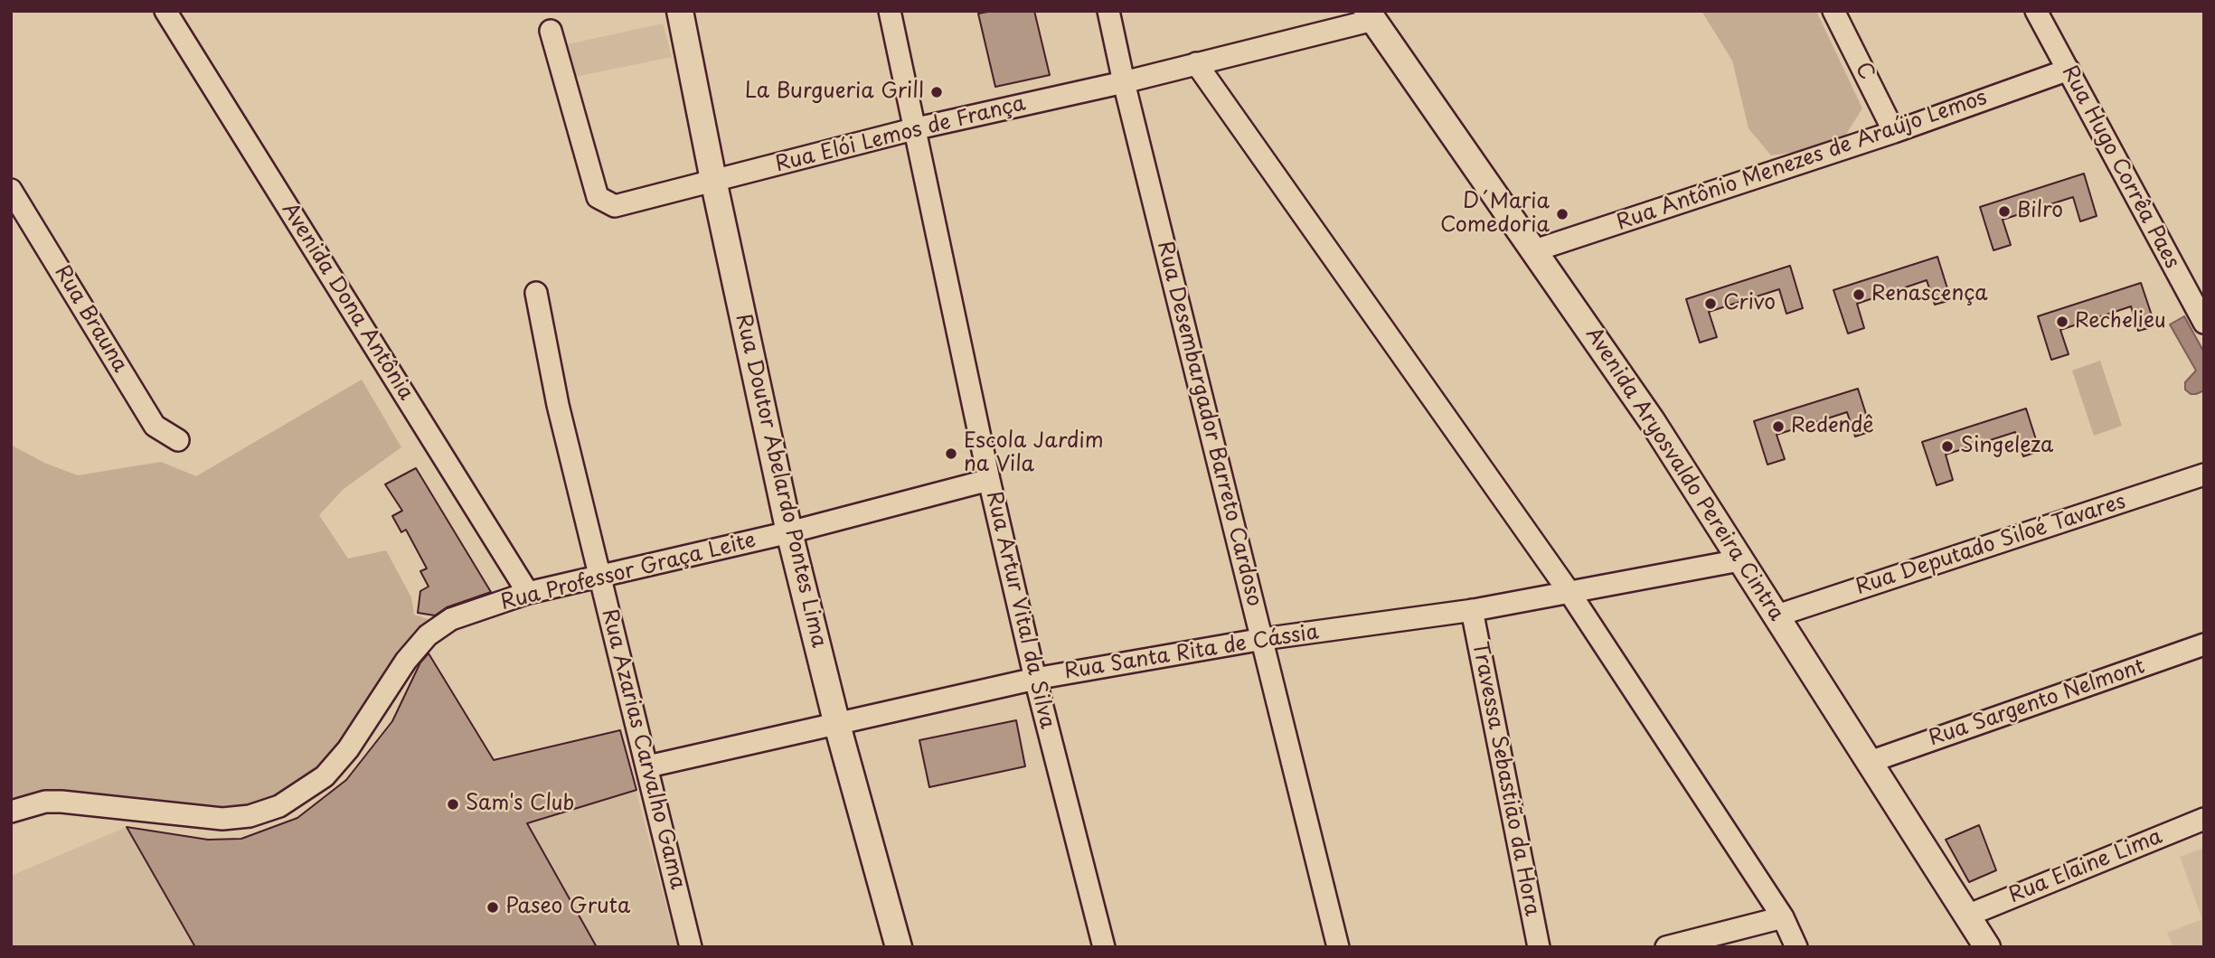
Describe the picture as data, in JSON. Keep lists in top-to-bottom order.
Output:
{
  "streets": {
    "main road": ["Avenida Aryosvaldo Pereira Cintra", "Rua Doutor Abelardo Pontes Lima"],
    "street": [
      "C",
      "Rua Elói Lemos de França",
      "Rua Antônio Menezes de Araújo Lemos",
      "Rua Hugo Corrêa Paes",
      "Avenida Dona Antônia",
      "Rua Brauna",
      "Rua Desembargador Barreto Cardoso",
      "Rua Deputado Siloé Tavares",
      "Rua Professor Graça Leite",
      "Rua Artur Vital da Silva",
      "Rua Santa Rita de Cássia",
      "Rua Sargento Nelmont",
      "Rua Azarias Carvalho Gama",
      "Travessa Sebastião da Hora",
      "Rua Elaine Lima"
    ]
  },
  "crossings": [
    ["C", "Rua Antônio Menezes de Araújo Lemos"],
    ["Rua Elói Lemos de França", "Rua Desembargador Barreto Cardoso"],
    ["Rua Elói Lemos de França", "Avenida Aryosvaldo Pereira Cintra"],
    ["Rua Elói Lemos de França", "Rua Doutor Abelardo Pontes Lima"],
    ["Rua Elói Lemos de França", "Rua Artur Vital da Silva"],
    ["Rua Antônio Menezes de Araújo Lemos", "Rua Hugo Corrêa Paes"],
    ["Rua Antônio Menezes de Araújo Lemos", "Avenida Aryosvaldo Pereira Cintra"],
    ["Avenida Dona Antônia", "Rua Professor Graça Leite"],
    ["Rua Desembargador Barreto Cardoso", "Rua Santa Rita de Cássia"],
    ["Avenida Aryosvaldo Pereira Cintra", "Rua Deputado Siloé Tavares"],
    ["Avenida Aryosvaldo Pereira Cintra", "Rua Santa Rita de Cássia"],
    ["Avenida Aryosvaldo Pereira Cintra", "Rua Sargento Nelmont"],
    ["Avenida Aryosvaldo Pereira Cintra", "Rua Elaine Lima"],
    ["Rua Doutor Abelardo Pontes Lima", "Rua Professor Graça Leite"],
    ["Rua Doutor Abelardo Pontes Lima", "Rua Santa Rita de Cássia"],
    ["Rua Professor Graça Leite", "Rua Artur Vital da Silva"],
    ["Rua Professor Graça Leite", "Rua Azarias Carvalho Gama"],
    ["Rua Artur Vital da Silva", "Rua Santa Rita de Cássia"],
    ["Rua Santa Rita de Cássia", "Rua Azarias Carvalho Gama"],
    ["Rua Santa Rita de Cássia", "Travessa Sebastião da Hora"]
  ],
  "places": [
    "La Burgueria Grill",
    "Bilro",
    "D´Maria Comedoria",
    "Renascença",
    "Crivo",
    "Rechelieu",
    "Redendê",
    "Singeleza",
    "Escola Jardim na Vila",
    "Sam's Club",
    "Paseo Gruta"
  ]
}
